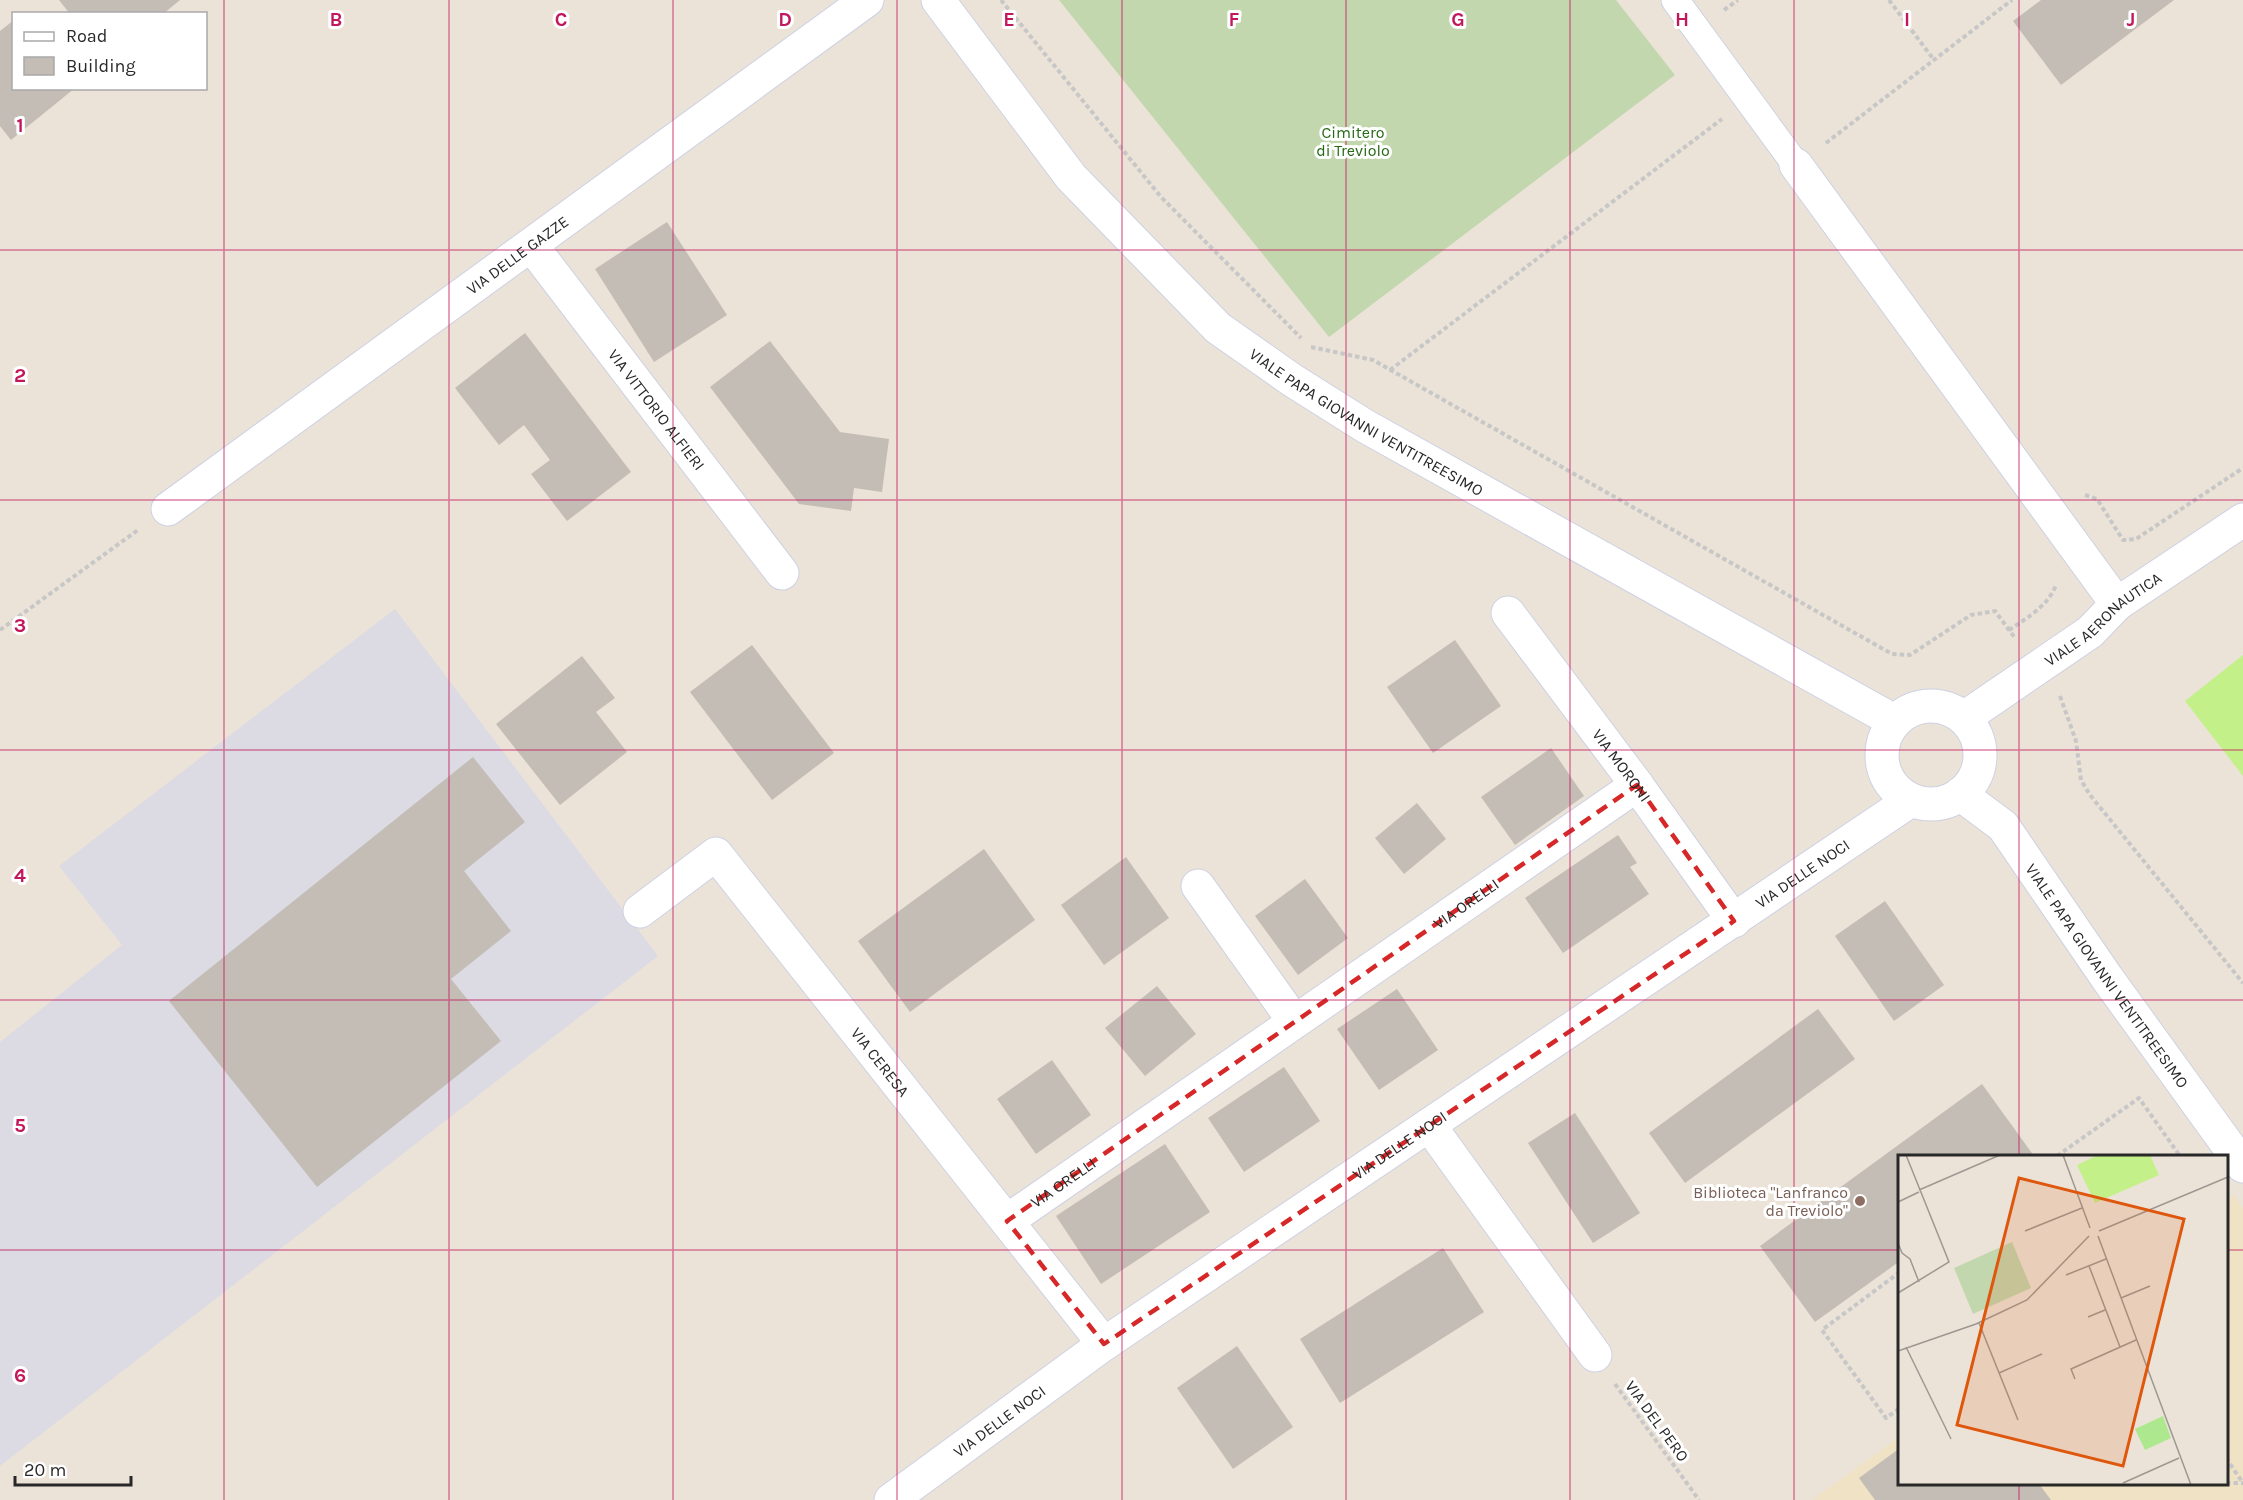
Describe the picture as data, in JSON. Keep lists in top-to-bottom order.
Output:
{
  "streets": {
    "street": [
      "VIA DELLE GAZZE",
      "VIA VITTORIO ALFIERI",
      "VIALE PAPA GIOVANNI VENTITREESIMO",
      "VIALE AERONAUTICA",
      "VIA MORONI",
      "VIA DELLE NOCI",
      "VIA ORELLI",
      "VIA CERESA"
    ],
    "path": ["VIA DEL PERO"]
  },
  "crossings": [
    ["VIA DELLE GAZZE", "VIA VITTORIO ALFIERI"],
    ["VIALE PAPA GIOVANNI VENTITREESIMO", "VIALE AERONAUTICA"],
    ["VIALE PAPA GIOVANNI VENTITREESIMO", "VIA DELLE NOCI"],
    ["VIALE AERONAUTICA", "VIA DELLE NOCI"],
    ["VIA MORONI", "VIA DELLE NOCI"],
    ["VIA MORONI", "VIA ORELLI"],
    ["VIA DELLE NOCI", "VIA CERESA"],
    ["VIA ORELLI", "VIA CERESA"]
  ],
  "parks": ["Cimitero di Treviolo"],
  "places": ["Biblioteca \"Lanfranco da Treviolo\""],
  "legend": ["Road", "Building"],
  "scale_bar": "20 m",
  "grid": {
    "columns": [
      "B",
      "C",
      "D",
      "E",
      "F",
      "G",
      "H",
      "I",
      "J"
    ],
    "rows": [
      "1",
      "2",
      "3",
      "4",
      "5",
      "6"
    ]
  }
}
